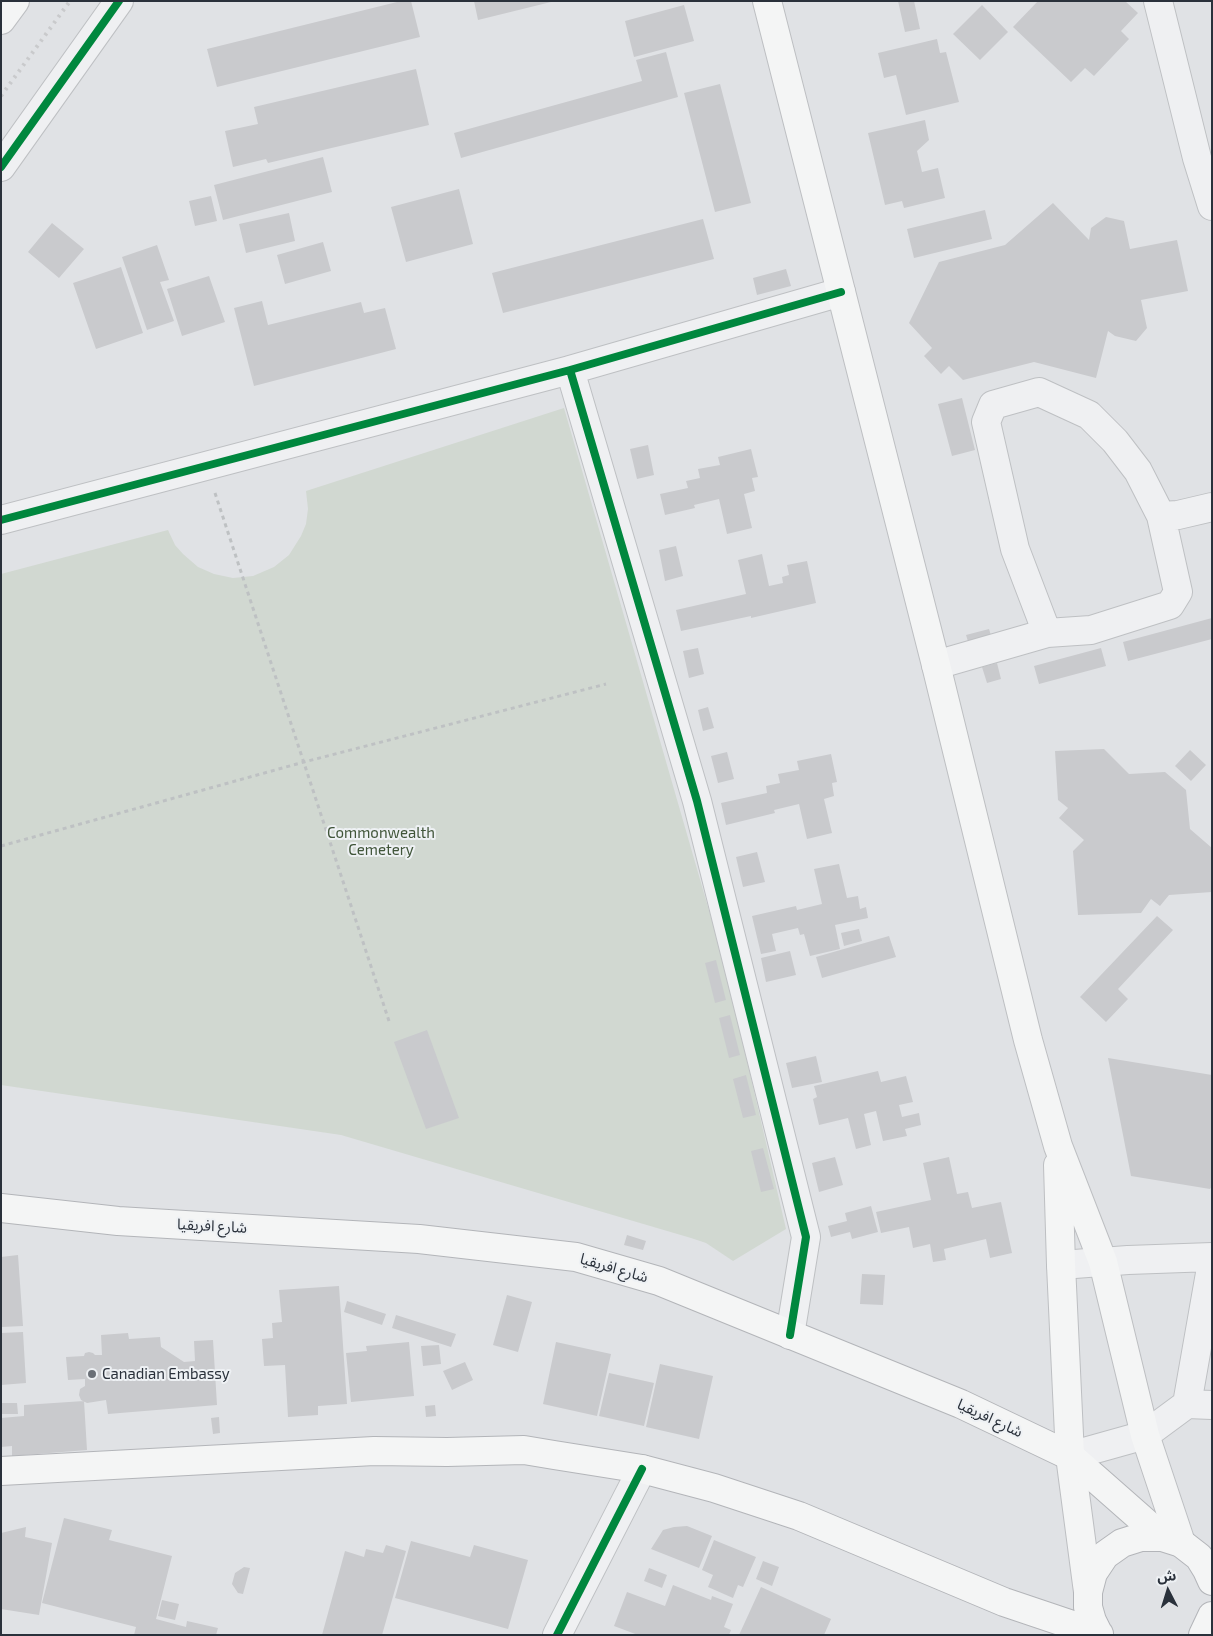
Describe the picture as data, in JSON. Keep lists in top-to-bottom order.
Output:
{
  "streets": {
    "main road": ["شارع افريقيا"]
  },
  "parks": ["Commonwealth Cemetery"],
  "places": ["Canadian Embassy"],
  "north": "top"
}
